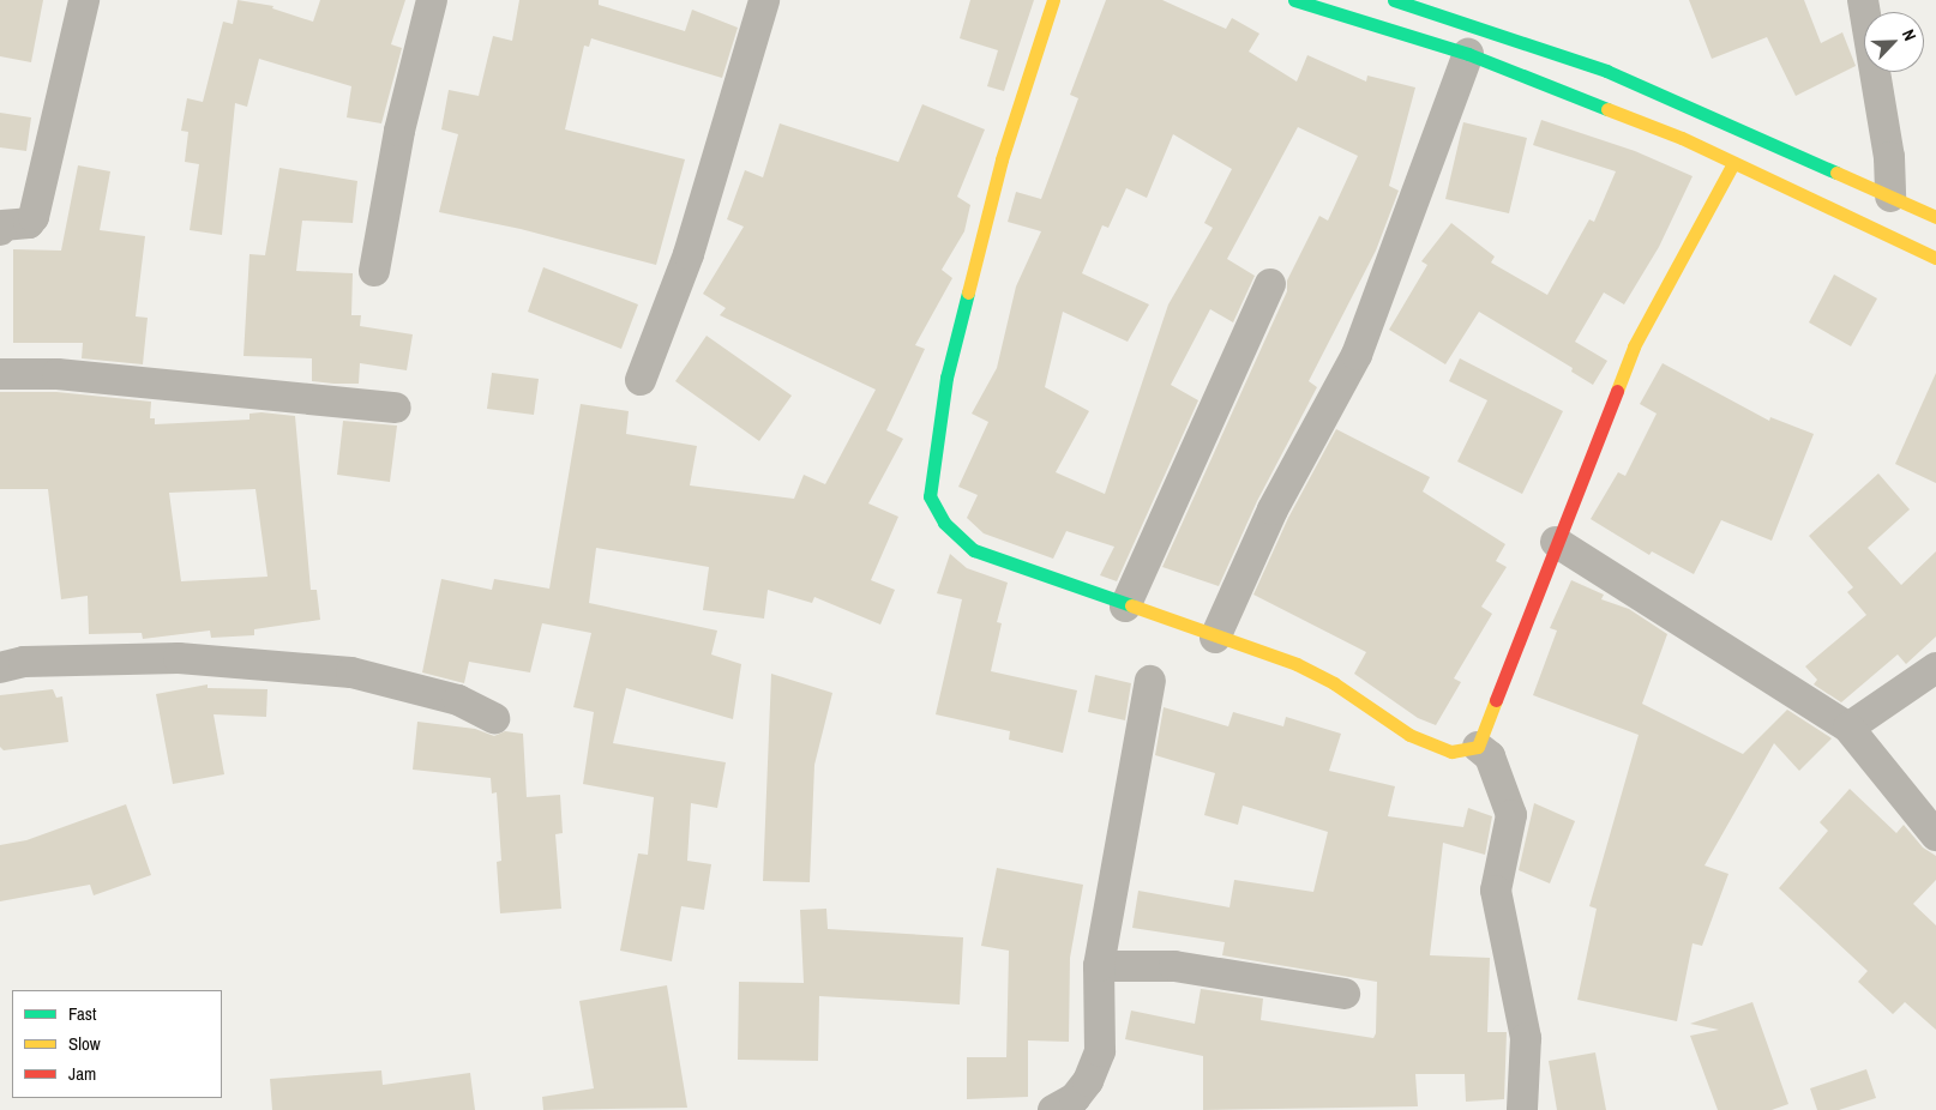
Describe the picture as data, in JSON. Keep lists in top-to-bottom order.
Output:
{
  "legend": ["Fast", "Slow", "Jam"],
  "north": "top right"
}
